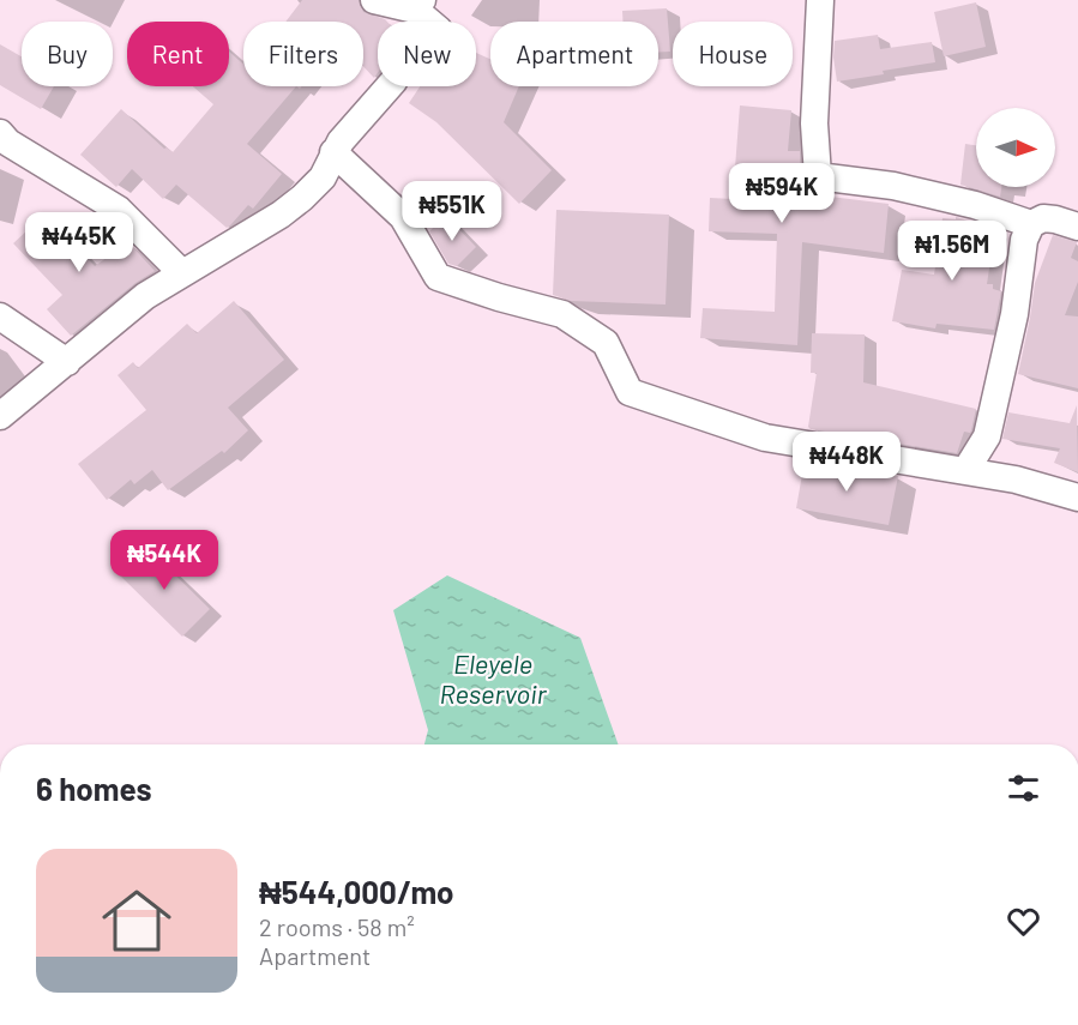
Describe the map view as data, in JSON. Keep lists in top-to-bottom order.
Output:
{
  "water": ["Eleyele Reservoir"],
  "north": "right",
  "page": {
    "chip": [
      "Buy",
      "Rent",
      "Filters",
      "New",
      "Apartment",
      "House"
    ],
    "price": [
      "₦594K",
      "₦551K",
      "₦445K",
      "₦1.56M",
      "₦448K",
      "₦544K"
    ],
    "heading": "6 homes",
    "list": [
      {
        "name": "₦544,000/mo",
        "note": "2 rooms · 58 m² · Apartment"
      }
    ]
  }
}
